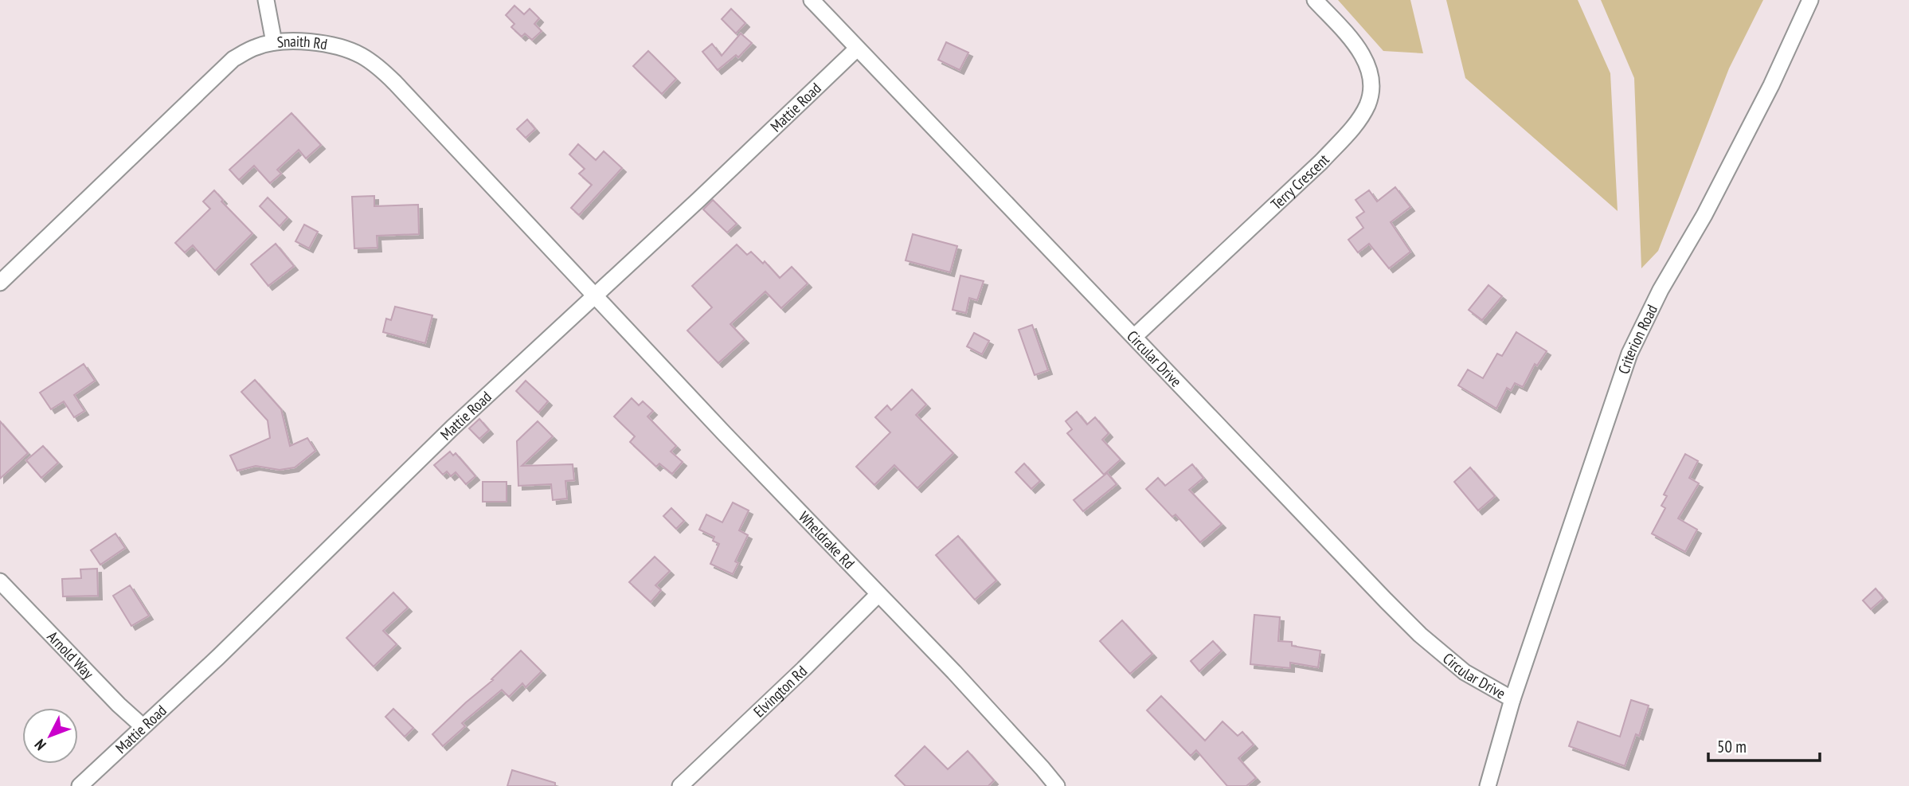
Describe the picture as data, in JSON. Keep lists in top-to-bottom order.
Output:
{
  "streets": {
    "street": [
      "Snaith Rd",
      "Mattie Road",
      "Terry Crescent",
      "Criterion Road",
      "Circular Drive",
      "Wheldrake Rd",
      "Arnold Way",
      "Elvington Rd"
    ]
  },
  "crossings": [
    ["Snaith Rd", "Mattie Road"],
    ["Snaith Rd", "Wheldrake Rd"],
    ["Mattie Road", "Circular Drive"],
    ["Mattie Road", "Wheldrake Rd"],
    ["Mattie Road", "Arnold Way"],
    ["Terry Crescent", "Circular Drive"],
    ["Criterion Road", "Circular Drive"],
    ["Wheldrake Rd", "Elvington Rd"]
  ],
  "scale_bar": "50 m",
  "north": "bottom left"
}
